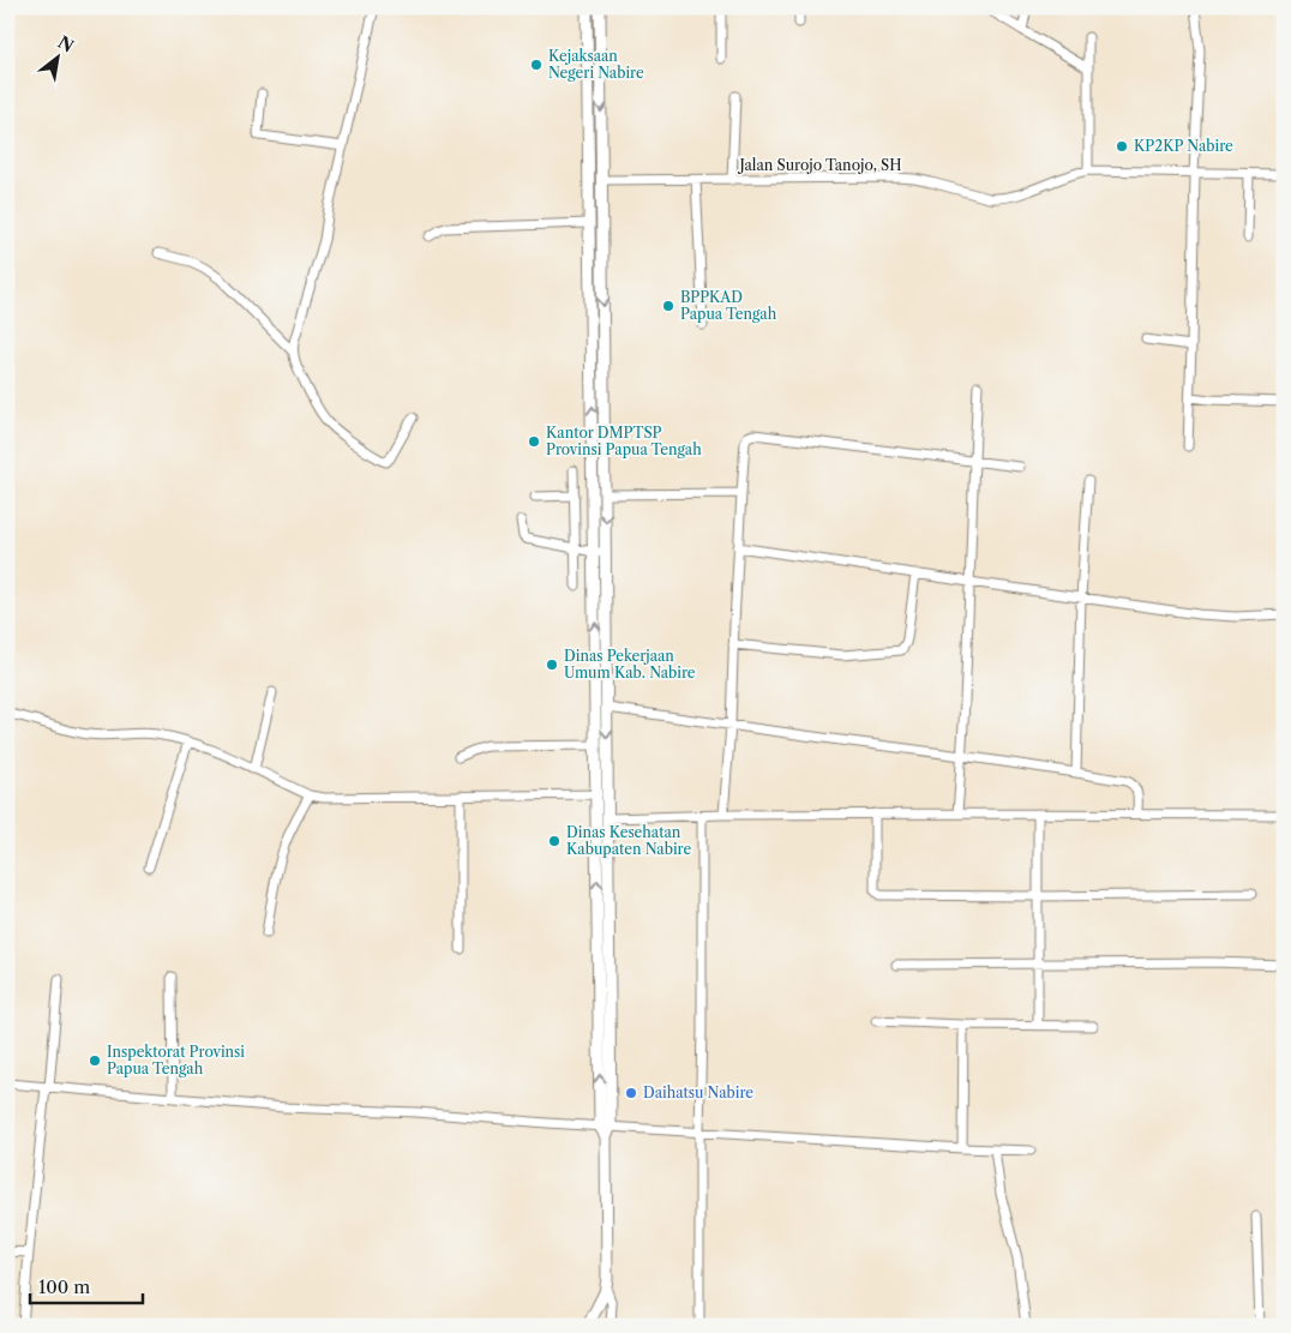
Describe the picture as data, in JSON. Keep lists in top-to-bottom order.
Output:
{
  "streets": {
    "street": ["Jalan Surojo Tanojo, SH"]
  },
  "places": [
    "Kejaksaan Negeri Nabire",
    "KP2KP Nabire",
    "BPPKAD Papua Tengah",
    "Kantor DMPTSP Provinsi Papua Tengah",
    "Dinas Pekerjaan Umum Kab. Nabire",
    "Dinas Kesehatan Kabupaten Nabire",
    "Inspektorat Provinsi Papua Tengah",
    "Daihatsu Nabire"
  ],
  "scale_bar": "100 m",
  "north": "top right"
}
